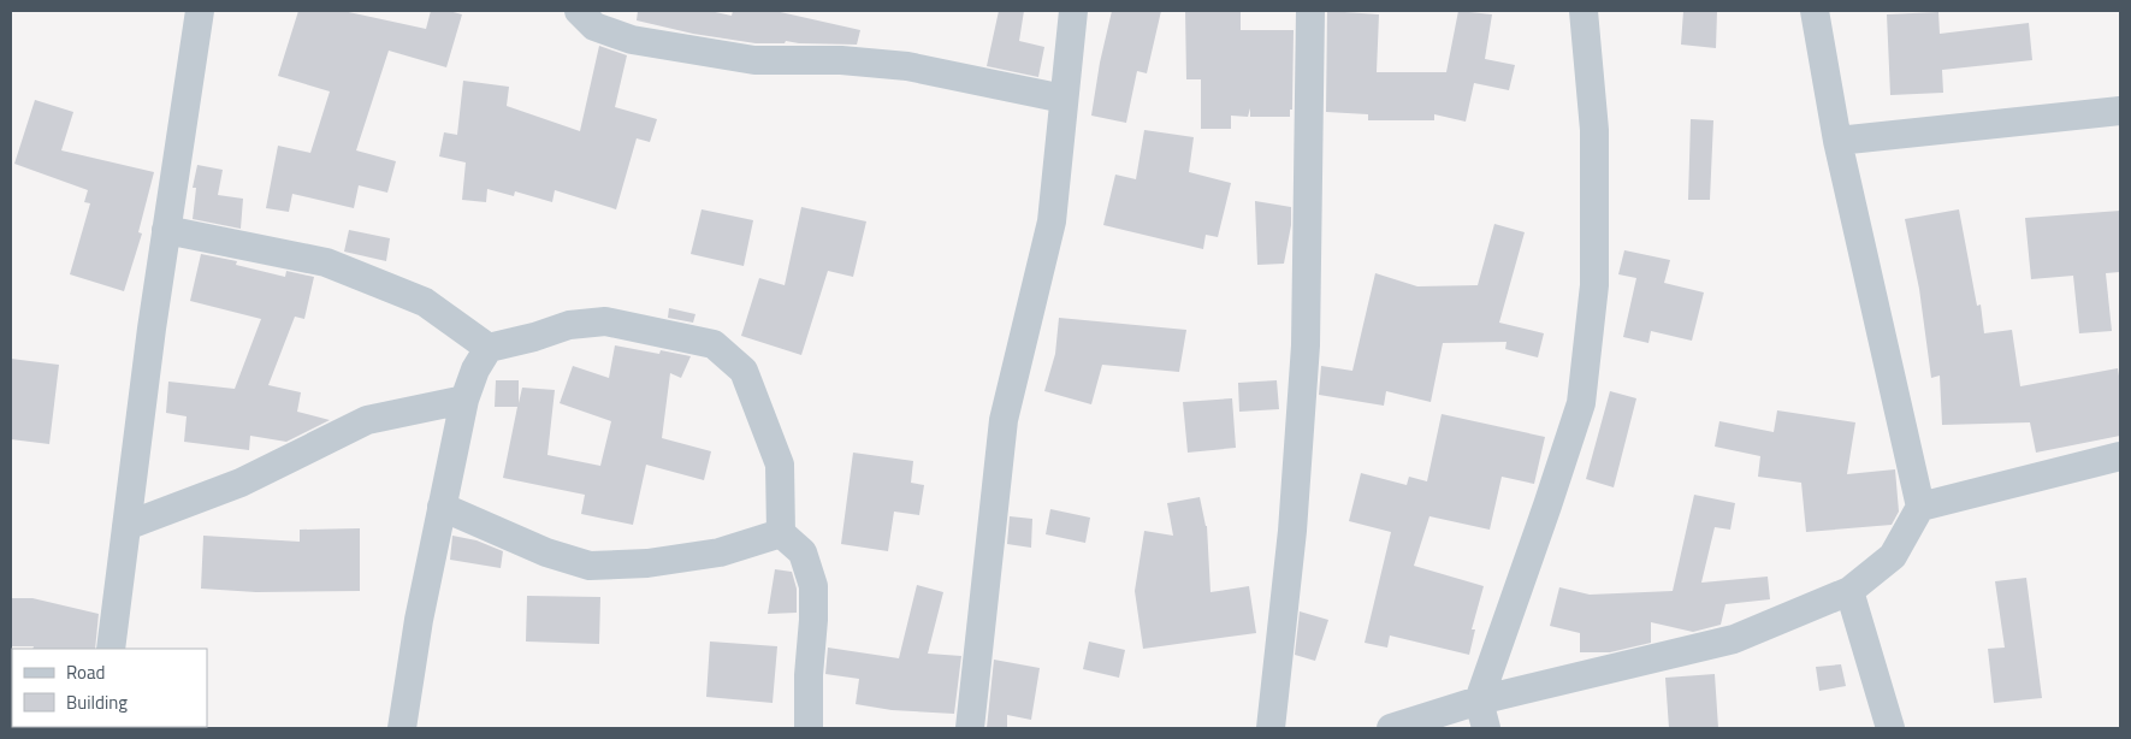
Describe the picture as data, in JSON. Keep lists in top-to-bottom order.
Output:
{
  "legend": ["Road", "Building"]
}
